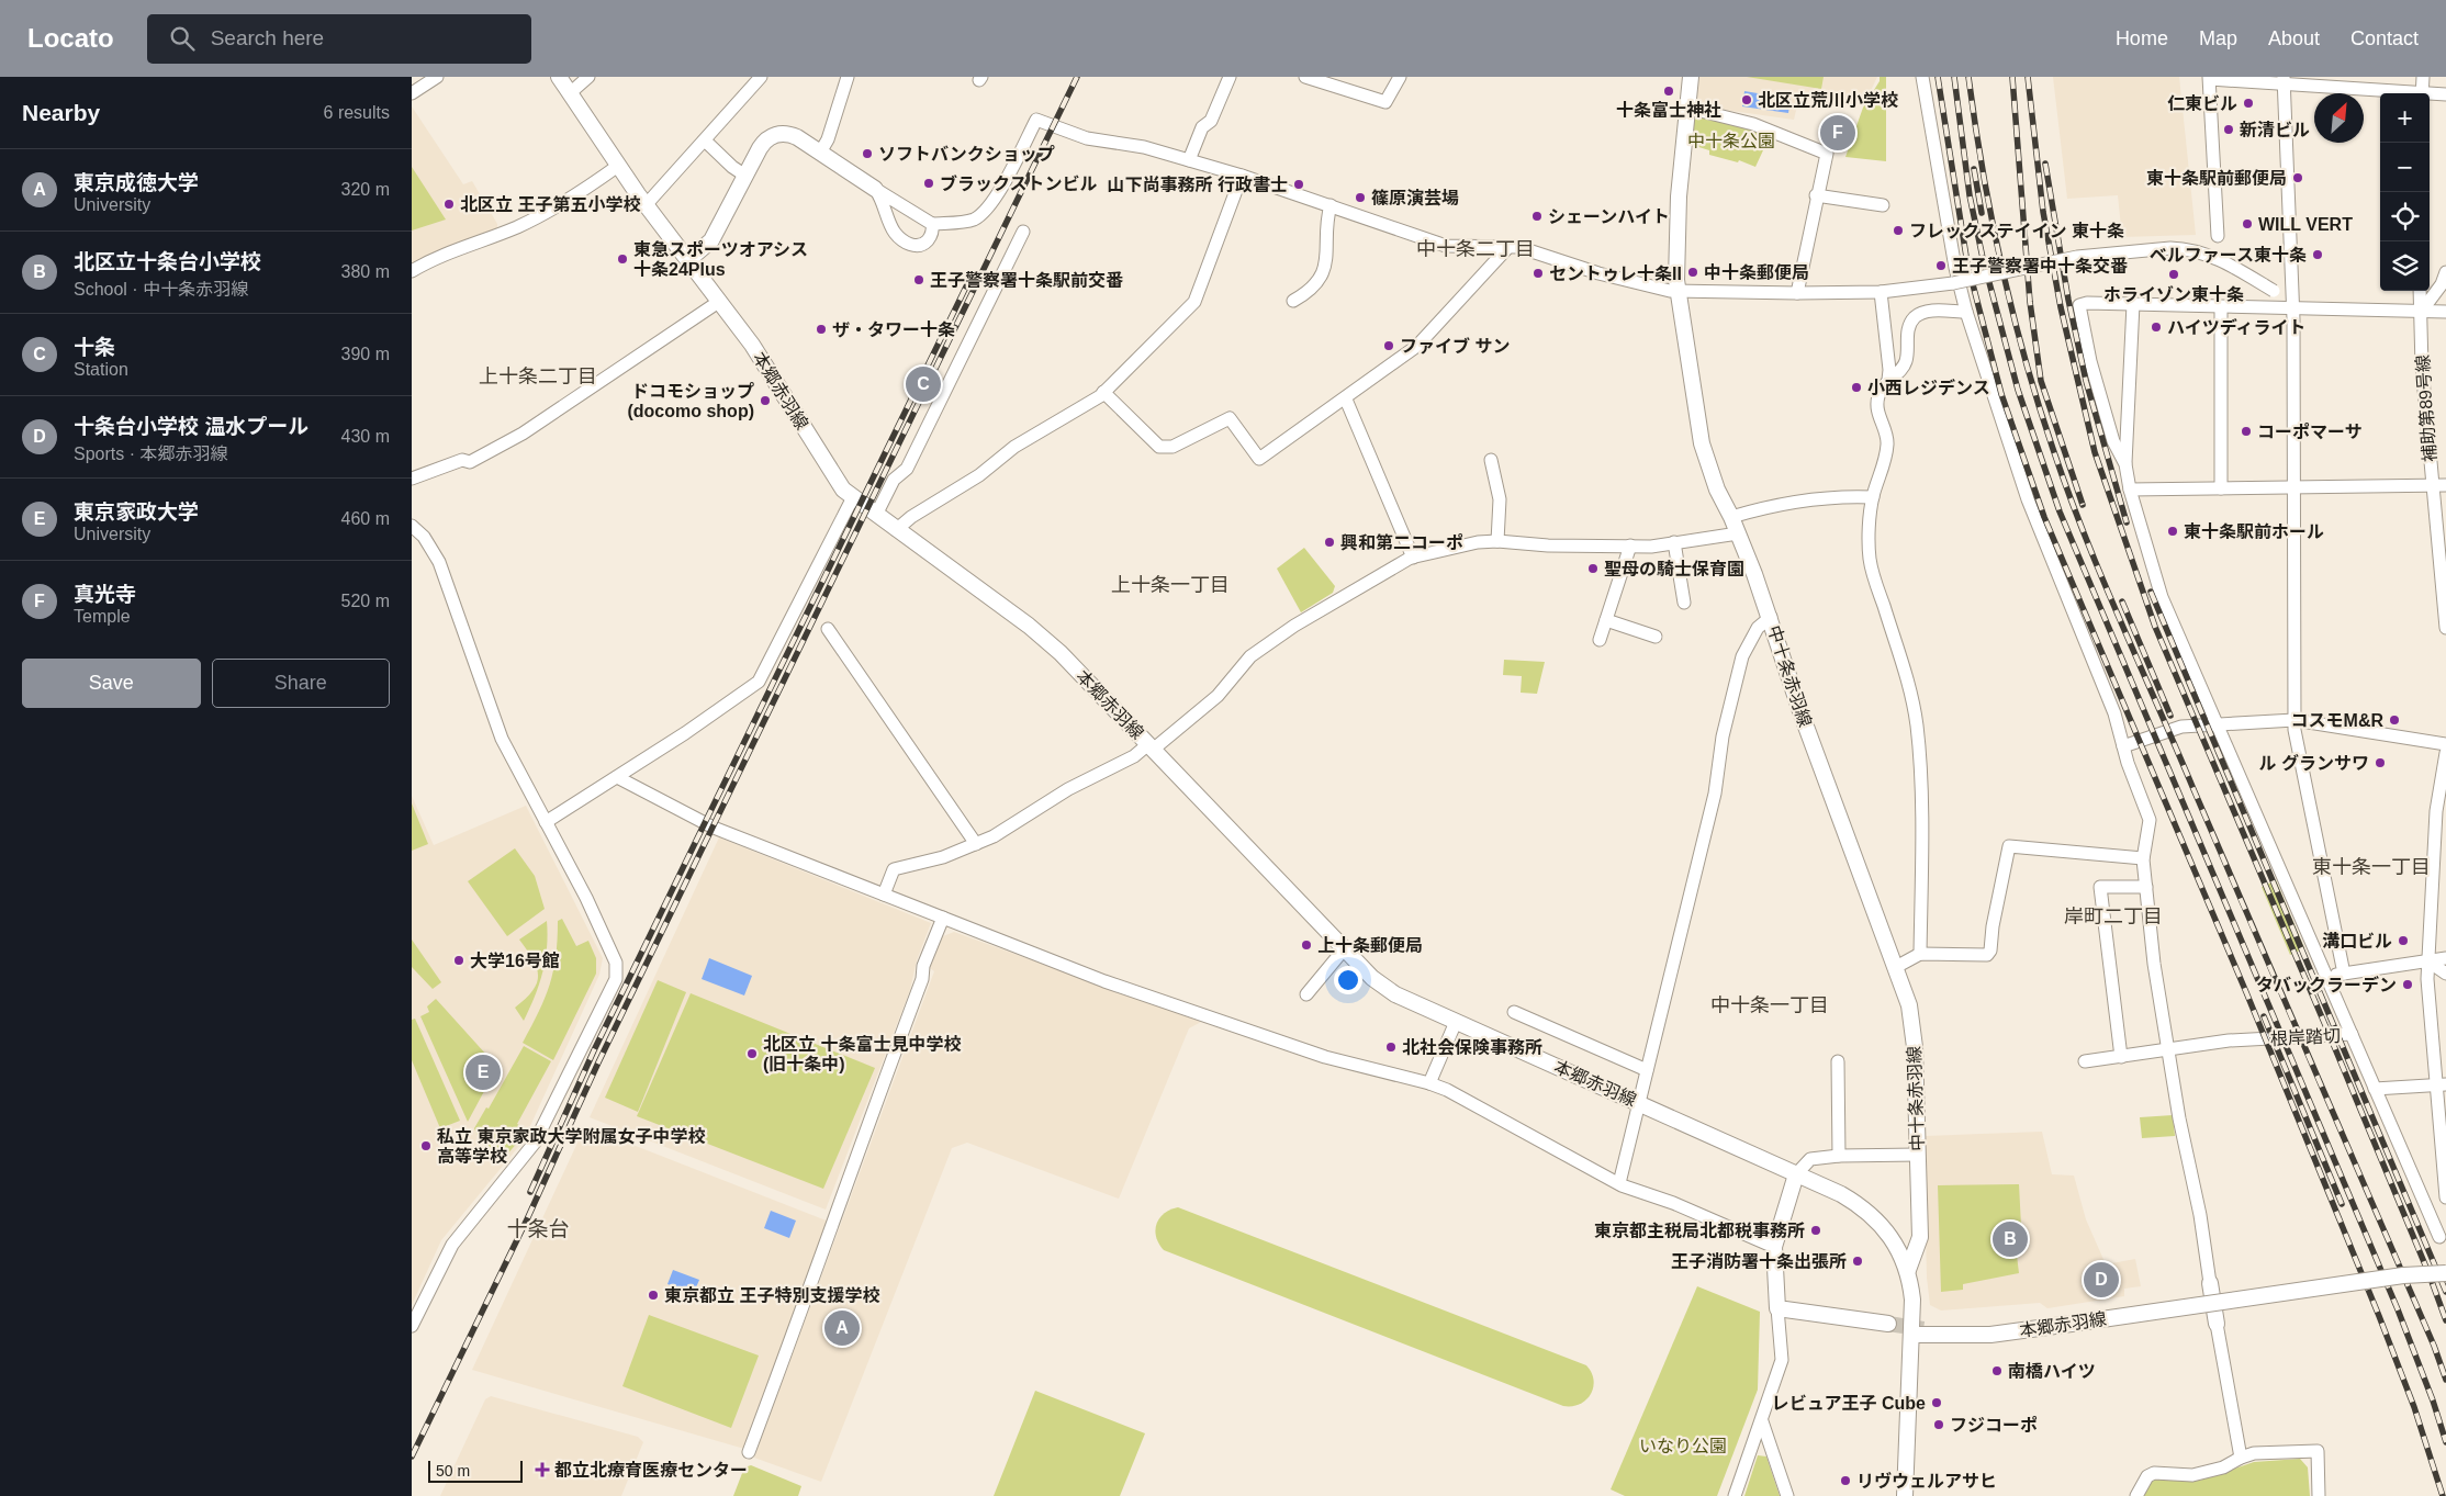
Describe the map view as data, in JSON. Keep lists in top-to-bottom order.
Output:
{
  "streets": {
    "main road": ["本郷赤羽線", "中十条赤羽線"],
    "street": ["補助第89号線", "根岸踏切"]
  },
  "crossings": [
    ["本郷赤羽線", "中十条赤羽線"]
  ],
  "districts": [
    "中十条二丁目",
    "上十条二丁目",
    "上十条一丁目",
    "東十条一丁目",
    "岸町二丁目",
    "中十条一丁目",
    "十条台"
  ],
  "parks": ["中十条公園", "いなり公園"],
  "places": {
    "other": [
      "十条富士神社",
      "北区立荒川小学校",
      "仁東ビル",
      "新清ビル",
      "ソフトバンクショップ",
      "東十条駅前郵便局",
      "ブラックストンビル",
      "山下尚事務所 行政書士",
      "篠原演芸場",
      "北区立 王子第五小学校",
      "シェーンハイト",
      "WILL VERT",
      "フレックステイイン 東十条",
      "ベルファース東十条",
      "東急スポーツオアシス 十条24Plus",
      "王子警察署中十条交番",
      "中十条郵便局",
      "セントゥレ十条II",
      "ホライゾン東十条",
      "王子警察署十条駅前交番",
      "ハイツディライト",
      "ザ・タワー十条",
      "ファイブ サン",
      "小西レジデンス",
      "ドコモショップ (docomo shop)",
      "コーポマーサ",
      "東十条駅前ホール",
      "興和第二コーポ",
      "聖母の騎士保育園",
      "コスモM&R",
      "ル グランサワ",
      "溝口ビル",
      "上十条郵便局",
      "大学16号館",
      "タバックラーデン",
      "北社会保険事務所",
      "北区立 十条富士見中学校 (旧十条中)",
      "私立 東京家政大学附属女子中学校 高等学校",
      "東京都主税局北都税事務所",
      "王子消防署十条出張所",
      "東京都立 王子特別支援学校",
      "南橋ハイツ",
      "レビュア王子 Cube",
      "フジコーポ",
      "リヴウェルアサヒ"
    ],
    "health": ["都立北療育医療センター"]
  },
  "scale_bar": "50 m",
  "north": "top right",
  "page": {
    "header": "Locato",
    "search": "Search here",
    "nav": [
      "Home",
      "Map",
      "About",
      "Contact"
    ],
    "heading": ["Nearby", "6 results"],
    "map_buttons": ["+", "−"],
    "pins": [
      "F",
      "C",
      "E",
      "B",
      "D",
      "A"
    ],
    "list": [
      {
        "mark": "A",
        "name": "東京成徳大学",
        "note": "University",
        "value": "320 m"
      },
      {
        "mark": "B",
        "name": "北区立十条台小学校",
        "note": "School · 中十条赤羽線",
        "value": "380 m"
      },
      {
        "mark": "C",
        "name": "十条",
        "note": "Station",
        "value": "390 m"
      },
      {
        "mark": "D",
        "name": "十条台小学校 温水プール",
        "note": "Sports · 本郷赤羽線",
        "value": "430 m"
      },
      {
        "mark": "E",
        "name": "東京家政大学",
        "note": "University",
        "value": "460 m"
      },
      {
        "mark": "F",
        "name": "真光寺",
        "note": "Temple",
        "value": "520 m"
      }
    ],
    "buttons": ["Save", "Share"],
    "scale": "50 m"
  }
}
